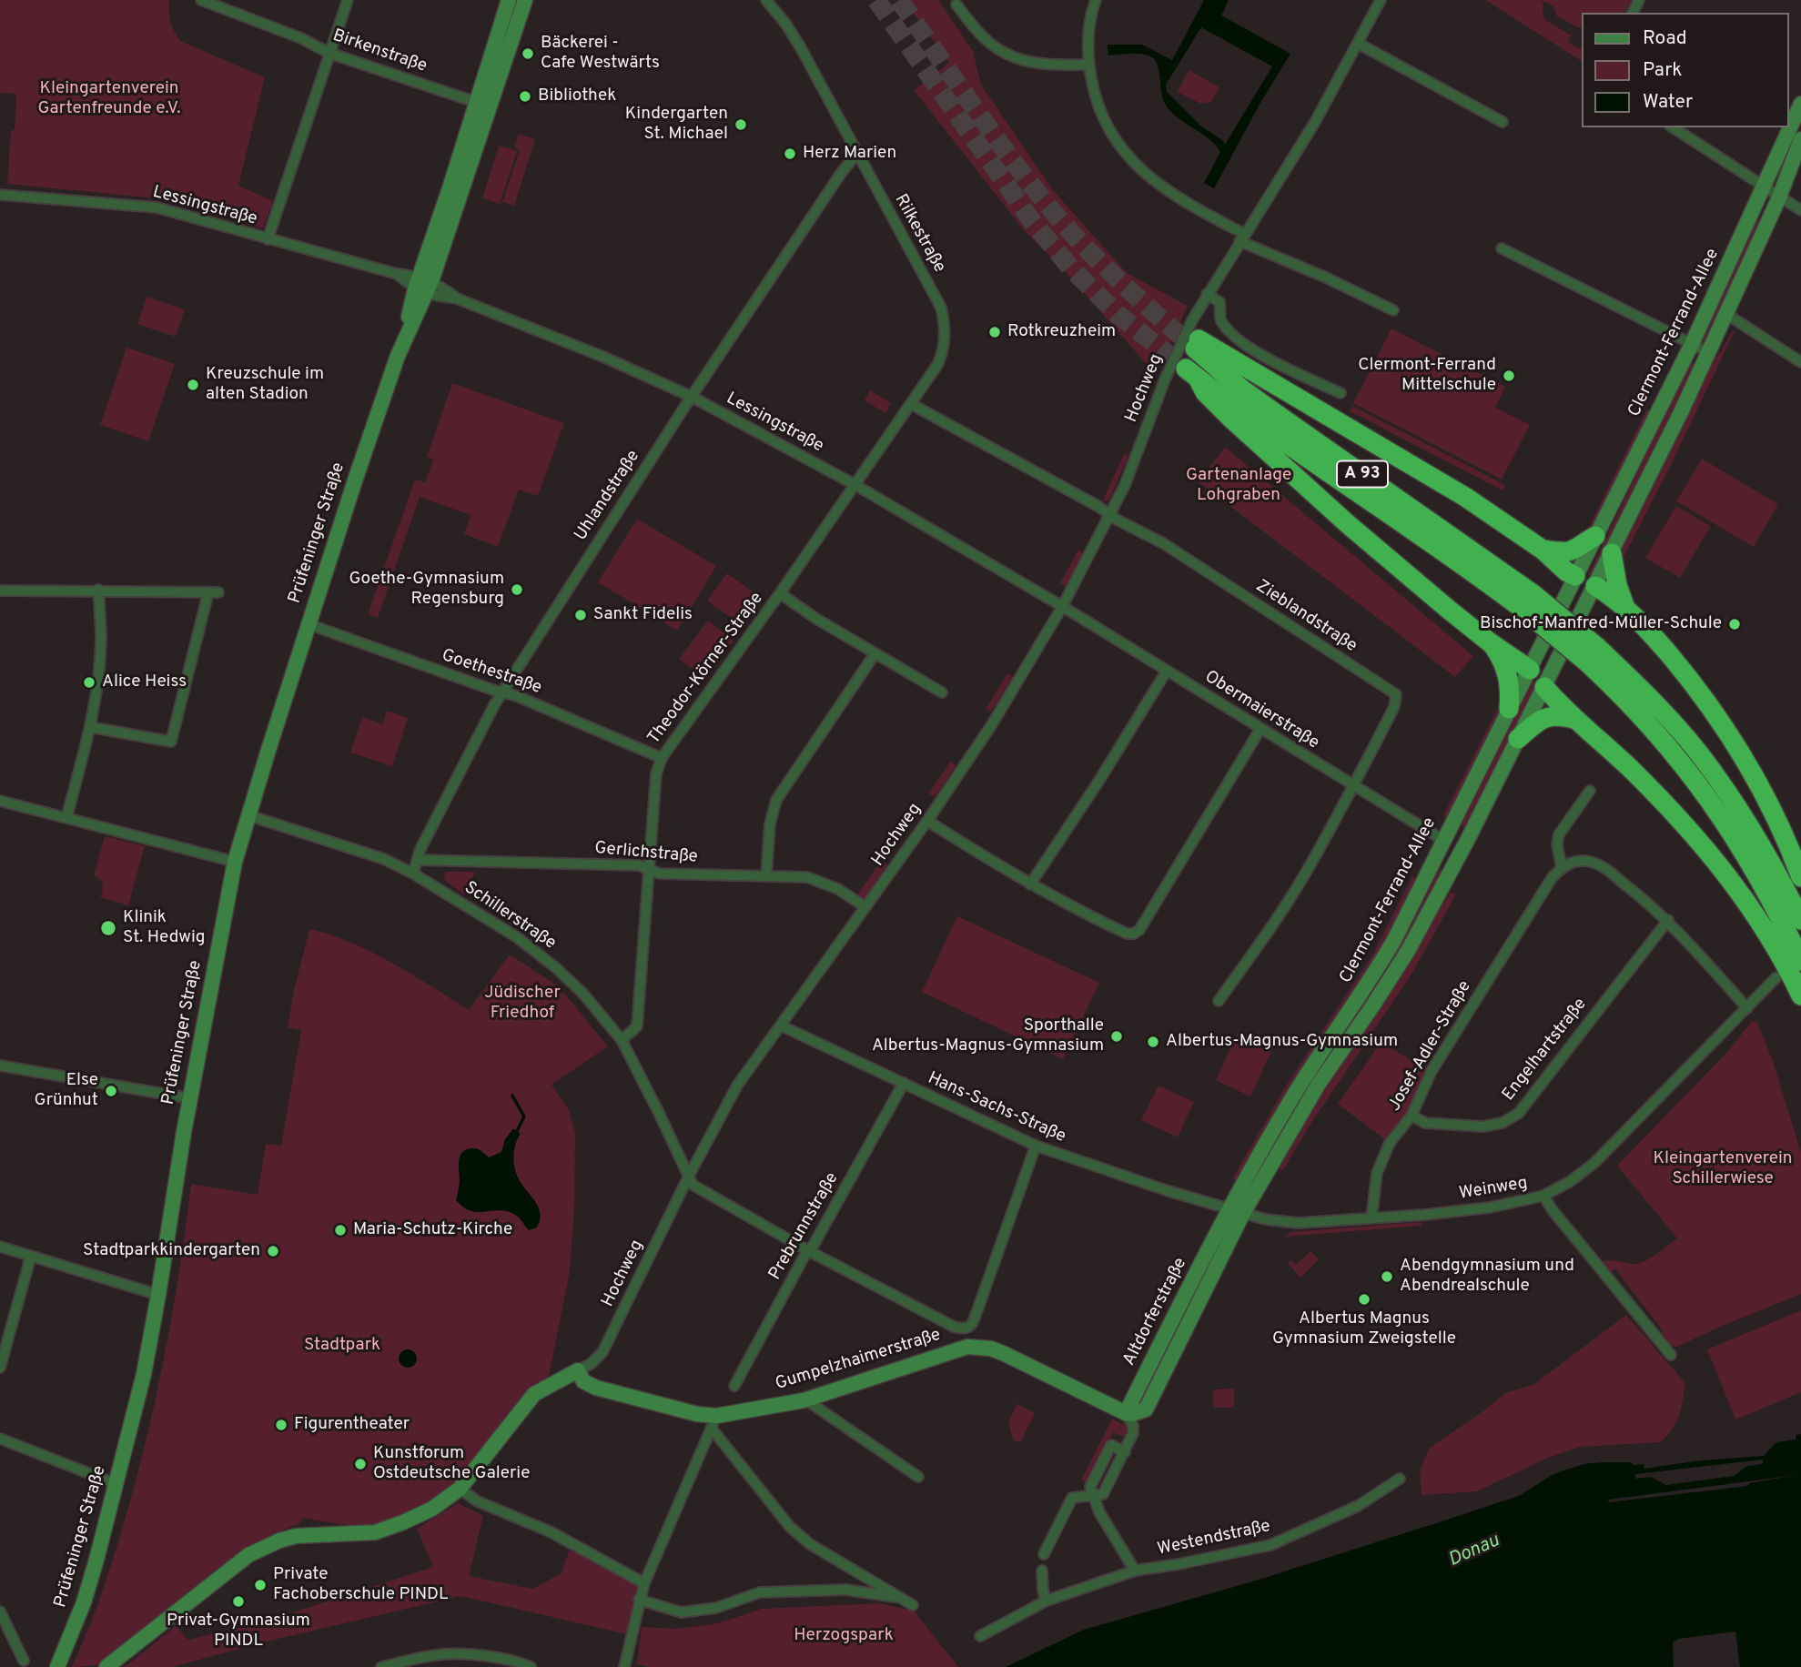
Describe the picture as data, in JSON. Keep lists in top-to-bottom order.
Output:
{
  "streets": {
    "highway": ["A 93"],
    "street": [
      "Birkenstraße",
      "Lessingstraße",
      "Rilkestraße",
      "Clermont-Ferrand-Allee",
      "Hochweg",
      "Uhlandstraße",
      "Prüfeninger Straße",
      "Zieblandstraße",
      "Theodor-Körner-Straße",
      "Goethestraße",
      "Obermaierstraße",
      "Gerlichstraße",
      "Schillerstraße",
      "Josef-Adler-Straße",
      "Engelhartstraße",
      "Hans-Sachs-Straße",
      "Weinweg",
      "Prebrunnstraße",
      "Altdorferstraße",
      "Gumpelzhaimerstraße",
      "Westendstraße"
    ]
  },
  "crossings": [
    ["Birkenstraße", "Prüfeninger Straße"],
    ["Lessingstraße", "Rilkestraße"],
    ["Lessingstraße", "Hochweg"],
    ["Lessingstraße", "Uhlandstraße"],
    ["Lessingstraße", "Prüfeninger Straße"],
    ["Lessingstraße", "Theodor-Körner-Straße"],
    ["Lessingstraße", "Obermaierstraße"],
    ["Rilkestraße", "Uhlandstraße"],
    ["Rilkestraße", "Theodor-Körner-Straße"],
    ["Clermont-Ferrand-Allee", "Obermaierstraße"],
    ["Clermont-Ferrand-Allee", "Hans-Sachs-Straße"],
    ["Clermont-Ferrand-Allee", "Weinweg"],
    ["Clermont-Ferrand-Allee", "Altdorferstraße"],
    ["Hochweg", "Zieblandstraße"],
    ["Hochweg", "Obermaierstraße"],
    ["Hochweg", "Gerlichstraße"],
    ["Hochweg", "Schillerstraße"],
    ["Hochweg", "Hans-Sachs-Straße"],
    ["Hochweg", "Gumpelzhaimerstraße"],
    ["Uhlandstraße", "Goethestraße"],
    ["Uhlandstraße", "Gerlichstraße"],
    ["Uhlandstraße", "Schillerstraße"],
    ["Prüfeninger Straße", "Goethestraße"],
    ["Prüfeninger Straße", "Schillerstraße"],
    ["Zieblandstraße", "Obermaierstraße"],
    ["Theodor-Körner-Straße", "Goethestraße"],
    ["Theodor-Körner-Straße", "Gerlichstraße"],
    ["Theodor-Körner-Straße", "Schillerstraße"],
    ["Josef-Adler-Straße", "Engelhartstraße"],
    ["Josef-Adler-Straße", "Weinweg"],
    ["Hans-Sachs-Straße", "Weinweg"],
    ["Hans-Sachs-Straße", "Prebrunnstraße"],
    ["Hans-Sachs-Straße", "Altdorferstraße"],
    ["Weinweg", "Altdorferstraße"],
    ["Altdorferstraße", "Gumpelzhaimerstraße"]
  ],
  "water": ["Donau"],
  "parks": [
    "Kleingartenverein Gartenfreunde e.V.",
    "Gartenanlage Lohgraben",
    "Jüdischer Friedhof",
    "Kleingartenverein Schillerwiese",
    "Stadtpark",
    "Herzogspark"
  ],
  "places": [
    "Bäckerei - Cafe Westwärts",
    "Bibliothek",
    "Kindergarten St. Michael",
    "Herz Marien",
    "Rotkreuzheim",
    "Clermont-Ferrand Mittelschule",
    "Kreuzschule im alten Stadion",
    "Goethe-Gymnasium Regensburg",
    "Sankt Fidelis",
    "Bischof-Manfred-Müller-Schule",
    "Alice Heiss",
    "Klinik St. Hedwig",
    "Sporthalle Albertus-Magnus-Gymnasium",
    "Albertus-Magnus-Gymnasium",
    "Else Grünhut",
    "Maria-Schutz-Kirche",
    "Stadtparkkindergarten",
    "Abendgymnasium und Abendrealschule",
    "Albertus Magnus Gymnasium Zweigstelle",
    "Figurentheater",
    "Kunstforum Ostdeutsche Galerie",
    "Private Fachoberschule PINDL",
    "Privat-Gymnasium PINDL"
  ],
  "legend": ["Road", "Park", "Water"]
}
